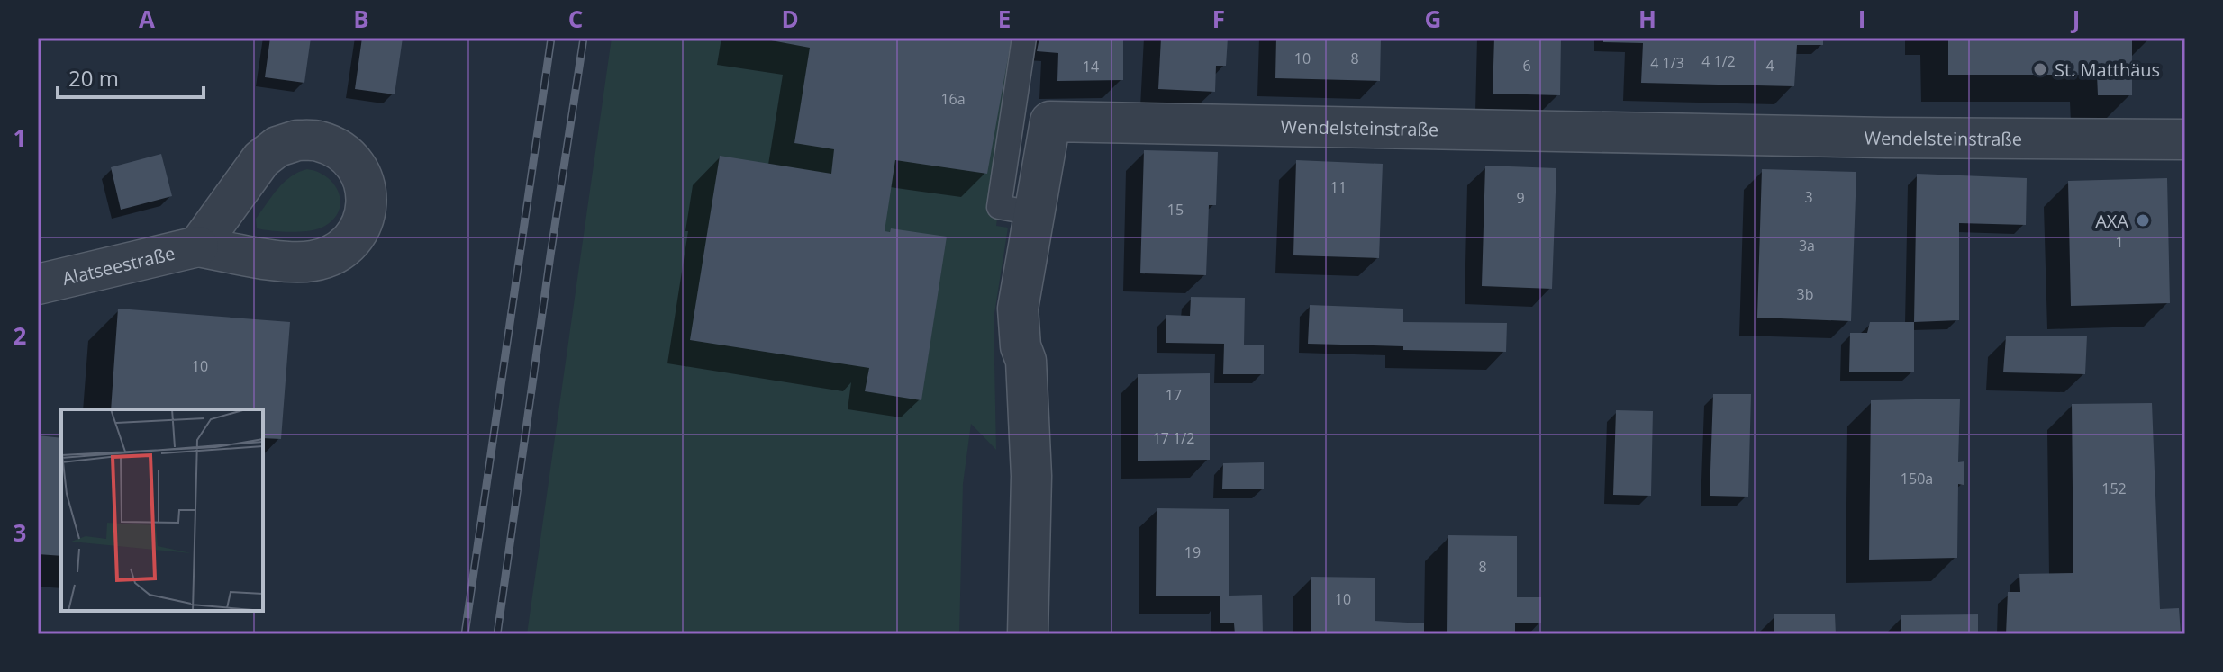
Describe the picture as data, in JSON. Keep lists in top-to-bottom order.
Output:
{
  "streets": {
    "street": ["Wendelsteinstraße", "Alatseestraße"]
  },
  "places": ["St. Matthäus", "AXA"],
  "house_numbers": [
    "10",
    "8",
    "4 1/2",
    "4 1/3",
    "6",
    "4",
    "14",
    "16a",
    "11",
    "3",
    "9",
    "15",
    "1",
    "3a",
    "3b",
    "10",
    "17",
    "17 1/2",
    "150a",
    "152",
    "19",
    "8",
    "10"
  ],
  "scale_bar": "20 m",
  "grid": {
    "columns": [
      "A",
      "B",
      "C",
      "D",
      "E",
      "F",
      "G",
      "H",
      "I",
      "J"
    ],
    "rows": ["1", "2", "3"]
  }
}
